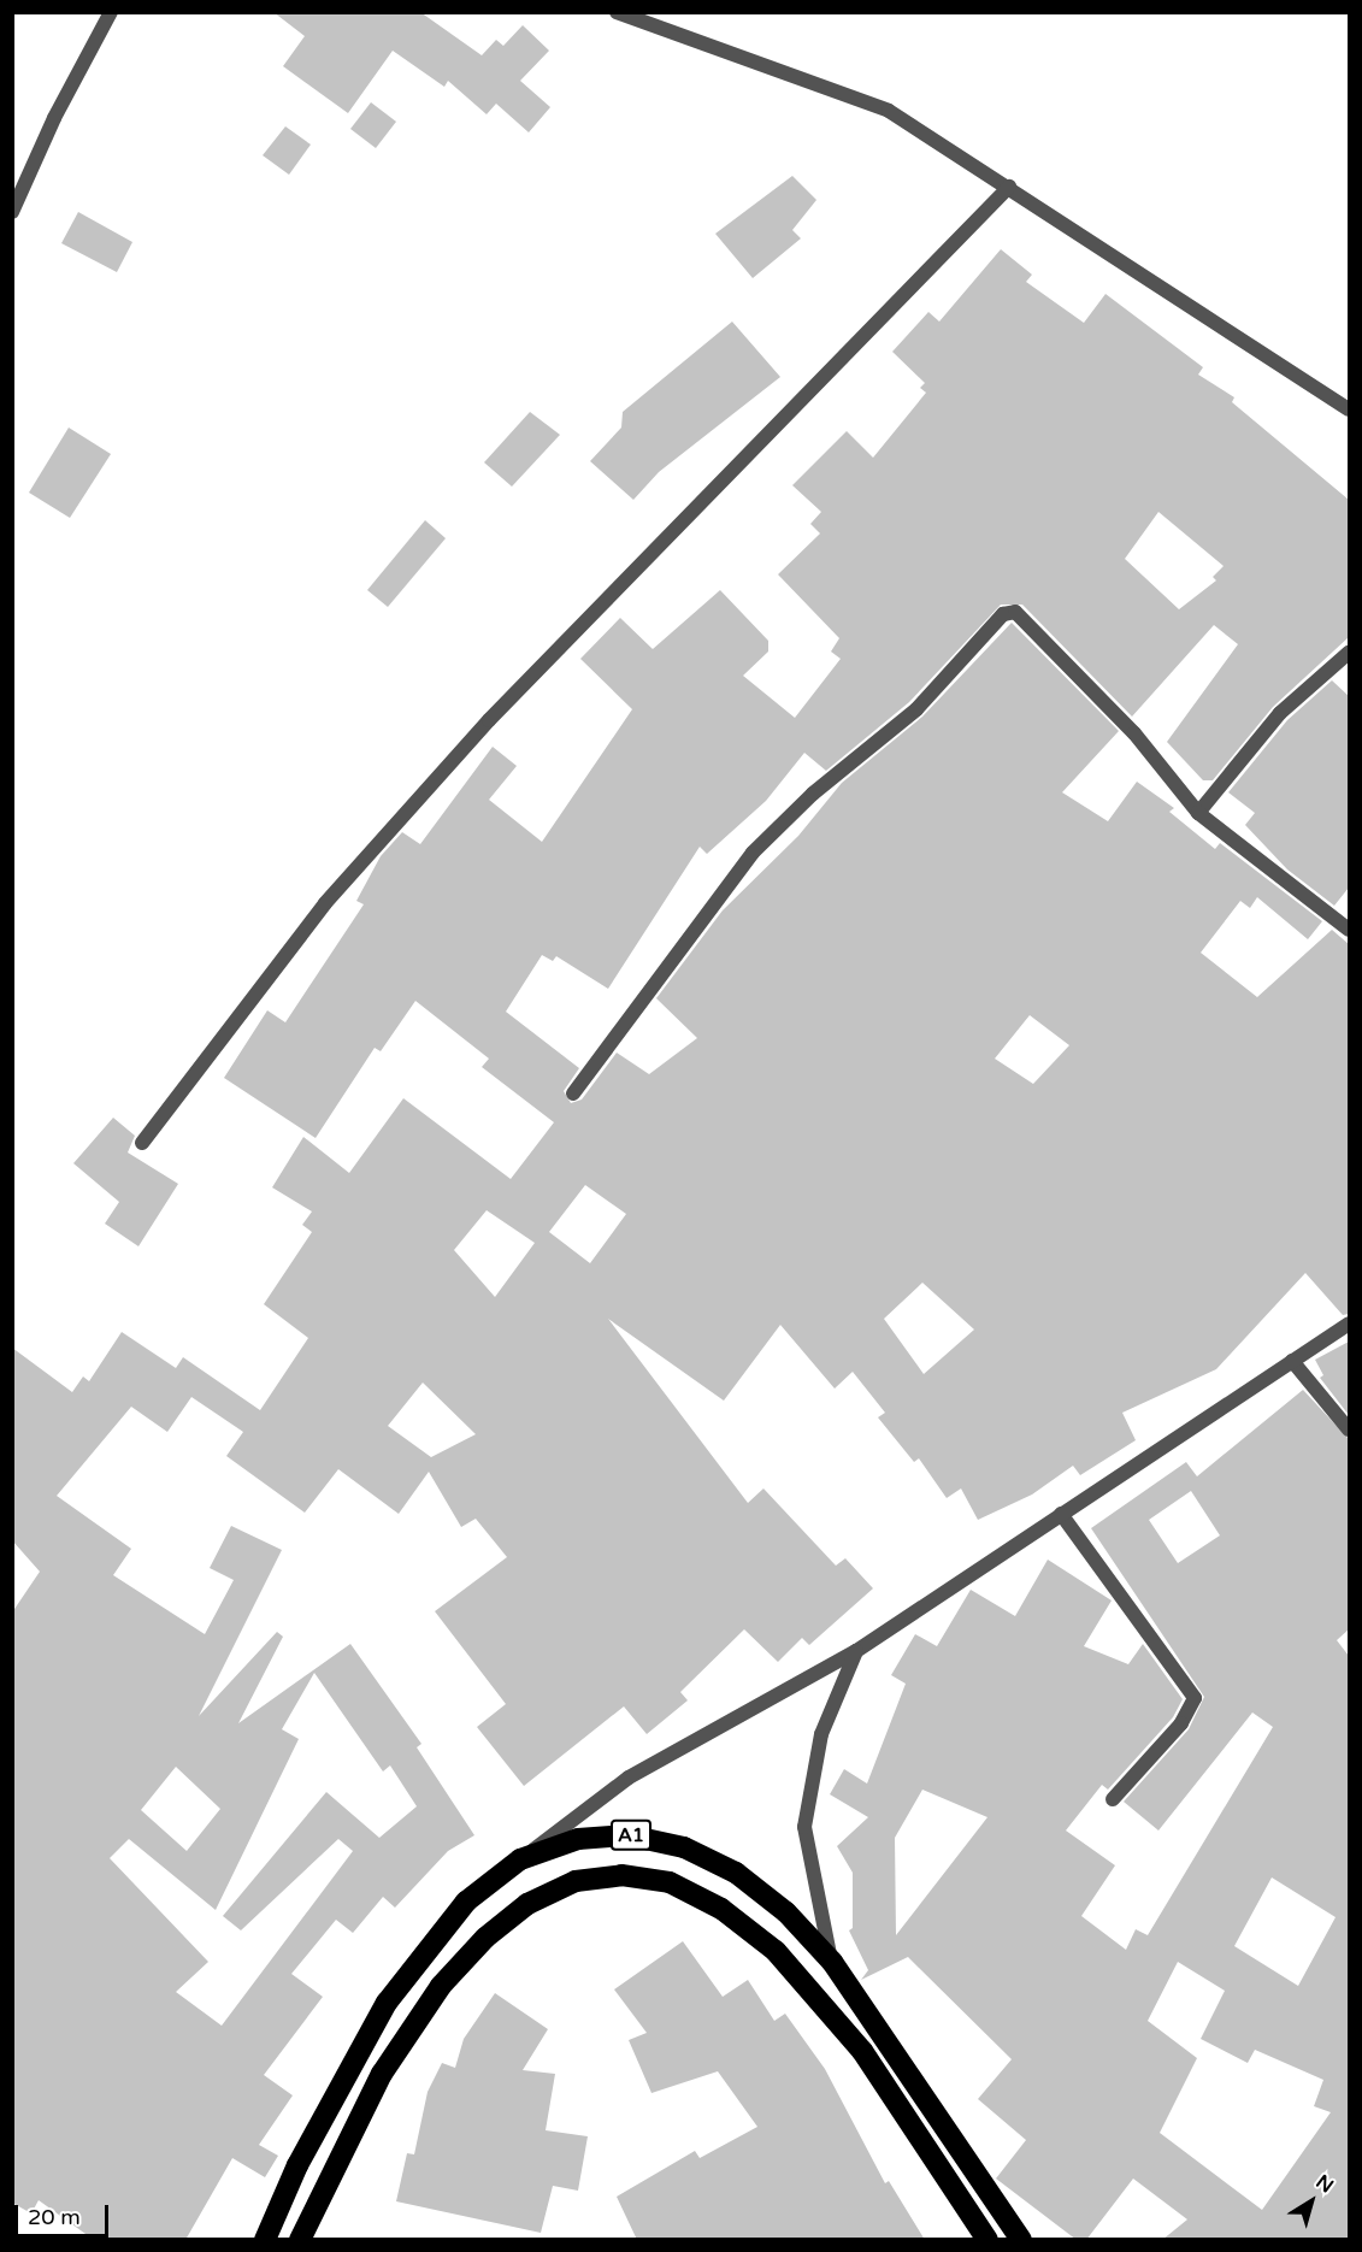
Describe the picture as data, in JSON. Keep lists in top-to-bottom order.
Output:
{
  "streets": {
    "highway": ["A1"]
  },
  "scale_bar": "20 m",
  "north": "top right"
}
